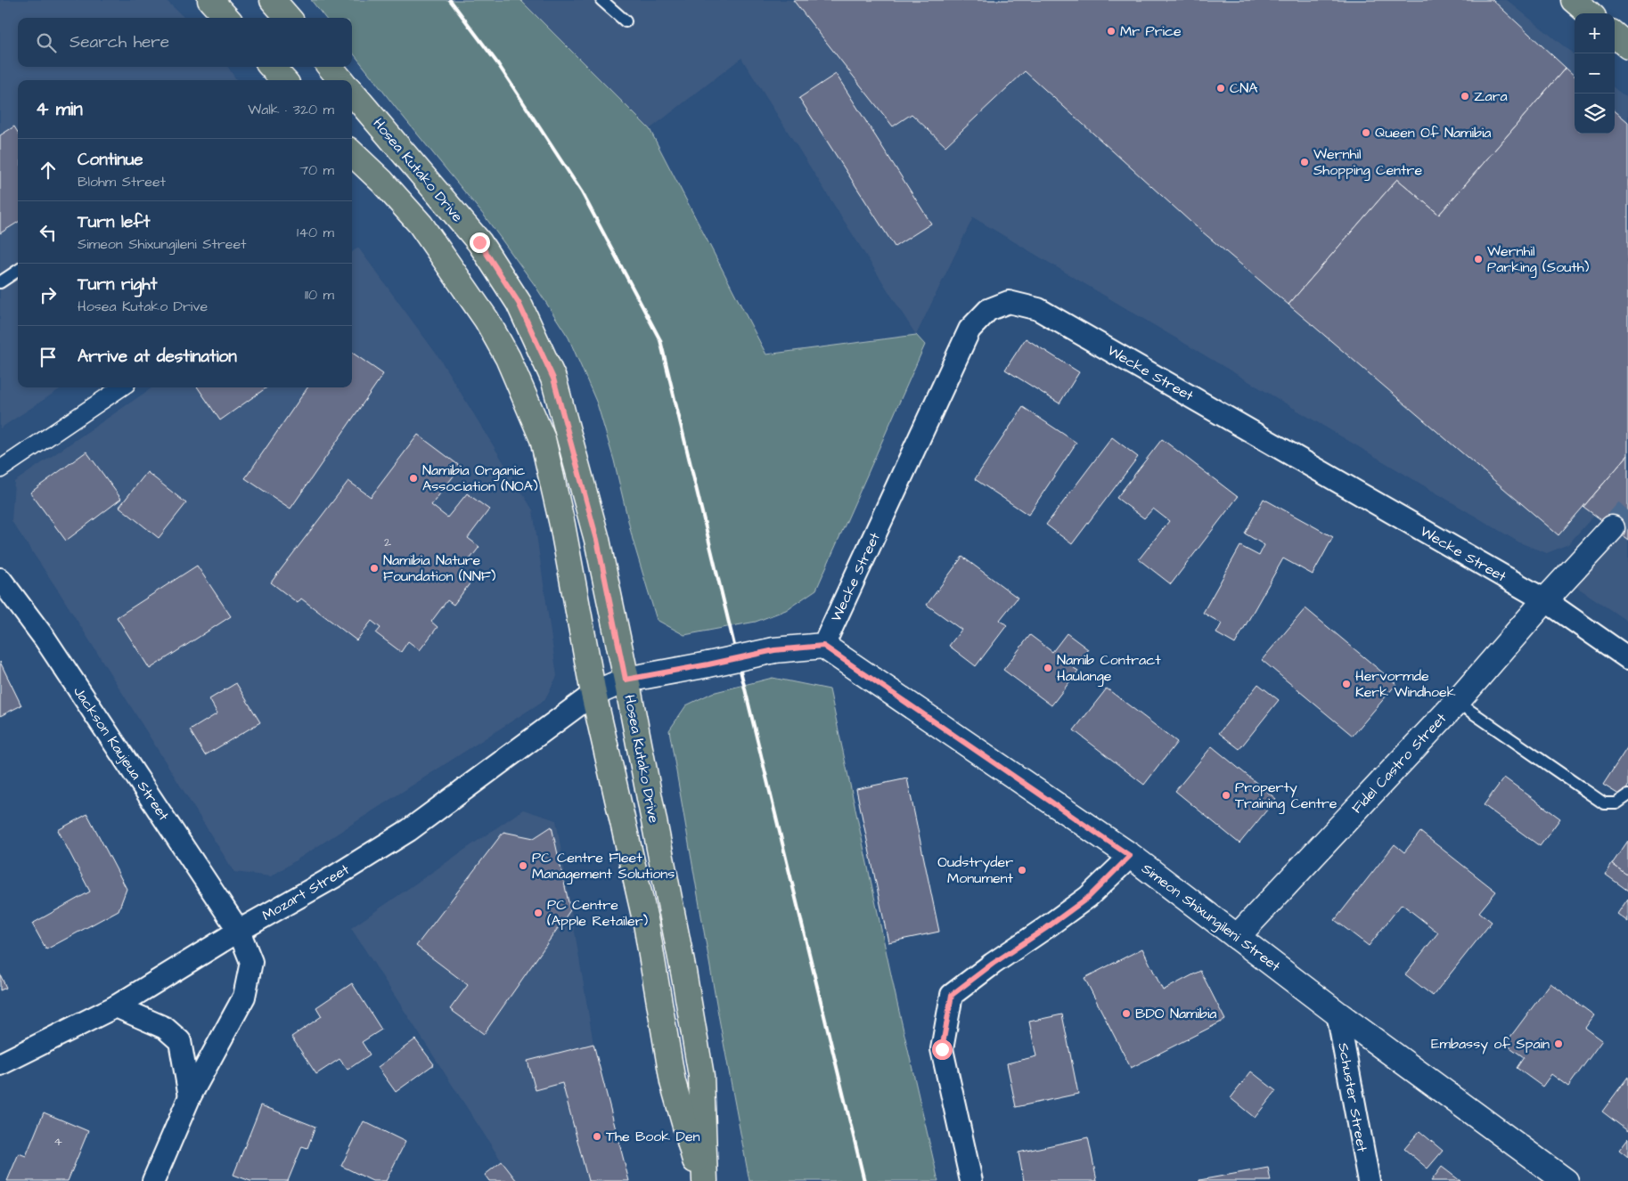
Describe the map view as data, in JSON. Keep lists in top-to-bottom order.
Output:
{
  "streets": {
    "main road": ["Hosea Kutako Drive"],
    "street": [
      "Wecke Street",
      "Jackson Kaujeua Street",
      "Fidel Castro Street",
      "Mozart Street",
      "Simeon Shixungileni Street",
      "Schuster Street"
    ]
  },
  "crossings": [
    ["Hosea Kutako Drive", "Mozart Street"],
    ["Wecke Street", "Fidel Castro Street"],
    ["Wecke Street", "Simeon Shixungileni Street"],
    ["Jackson Kaujeua Street", "Mozart Street"],
    ["Fidel Castro Street", "Simeon Shixungileni Street"],
    ["Simeon Shixungileni Street", "Schuster Street"]
  ],
  "places": [
    "Mr Price",
    "CNA",
    "Zara",
    "Queen Of Namibia",
    "Wernhil Shopping Centre",
    "Wernhil Parking (South)",
    "Namibia Organic Association (NOA)",
    "Namibia Nature Foundation (NNF)",
    "Namib Contract Haulange",
    "Hervormde Kerk Windhoek",
    "Property Training Centre",
    "PC Centre Fleet Management Solutions",
    "Oudstryder Monument",
    "PC Centre (Apple Retailer)",
    "BDO Namibia",
    "Embassy of Spain",
    "The Book Den"
  ],
  "house_numbers": ["2", "4"],
  "page": {
    "map_buttons": ["+", "−"],
    "search": "Search here",
    "heading": ["4 min", "Walk · 320 m"],
    "list": [
      ["Continue", "Blohm Street", "70 m"],
      ["Turn left", "Simeon Shixungileni Street", "140 m"],
      ["Turn right", "Hosea Kutako Drive", "110 m"],
      "Arrive at destination"
    ]
  }
}
